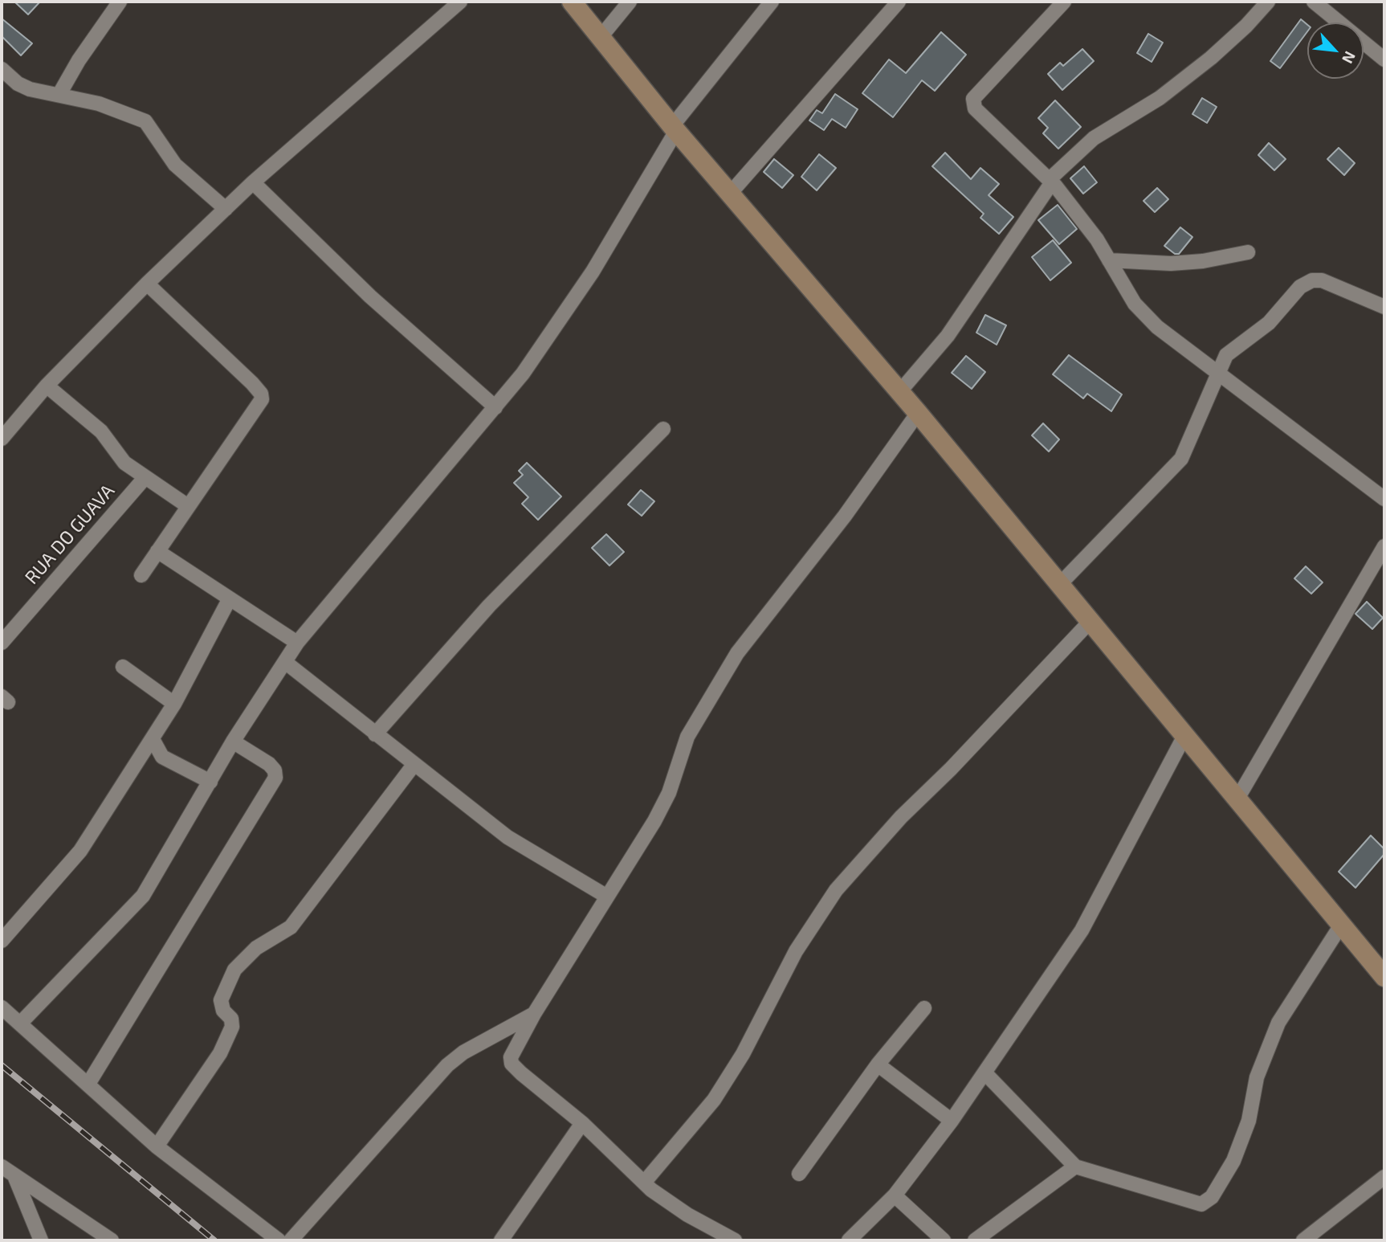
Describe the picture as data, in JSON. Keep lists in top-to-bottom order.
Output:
{
  "streets": {
    "street": ["RUA DO GUAVA"]
  },
  "north": "bottom right"
}
